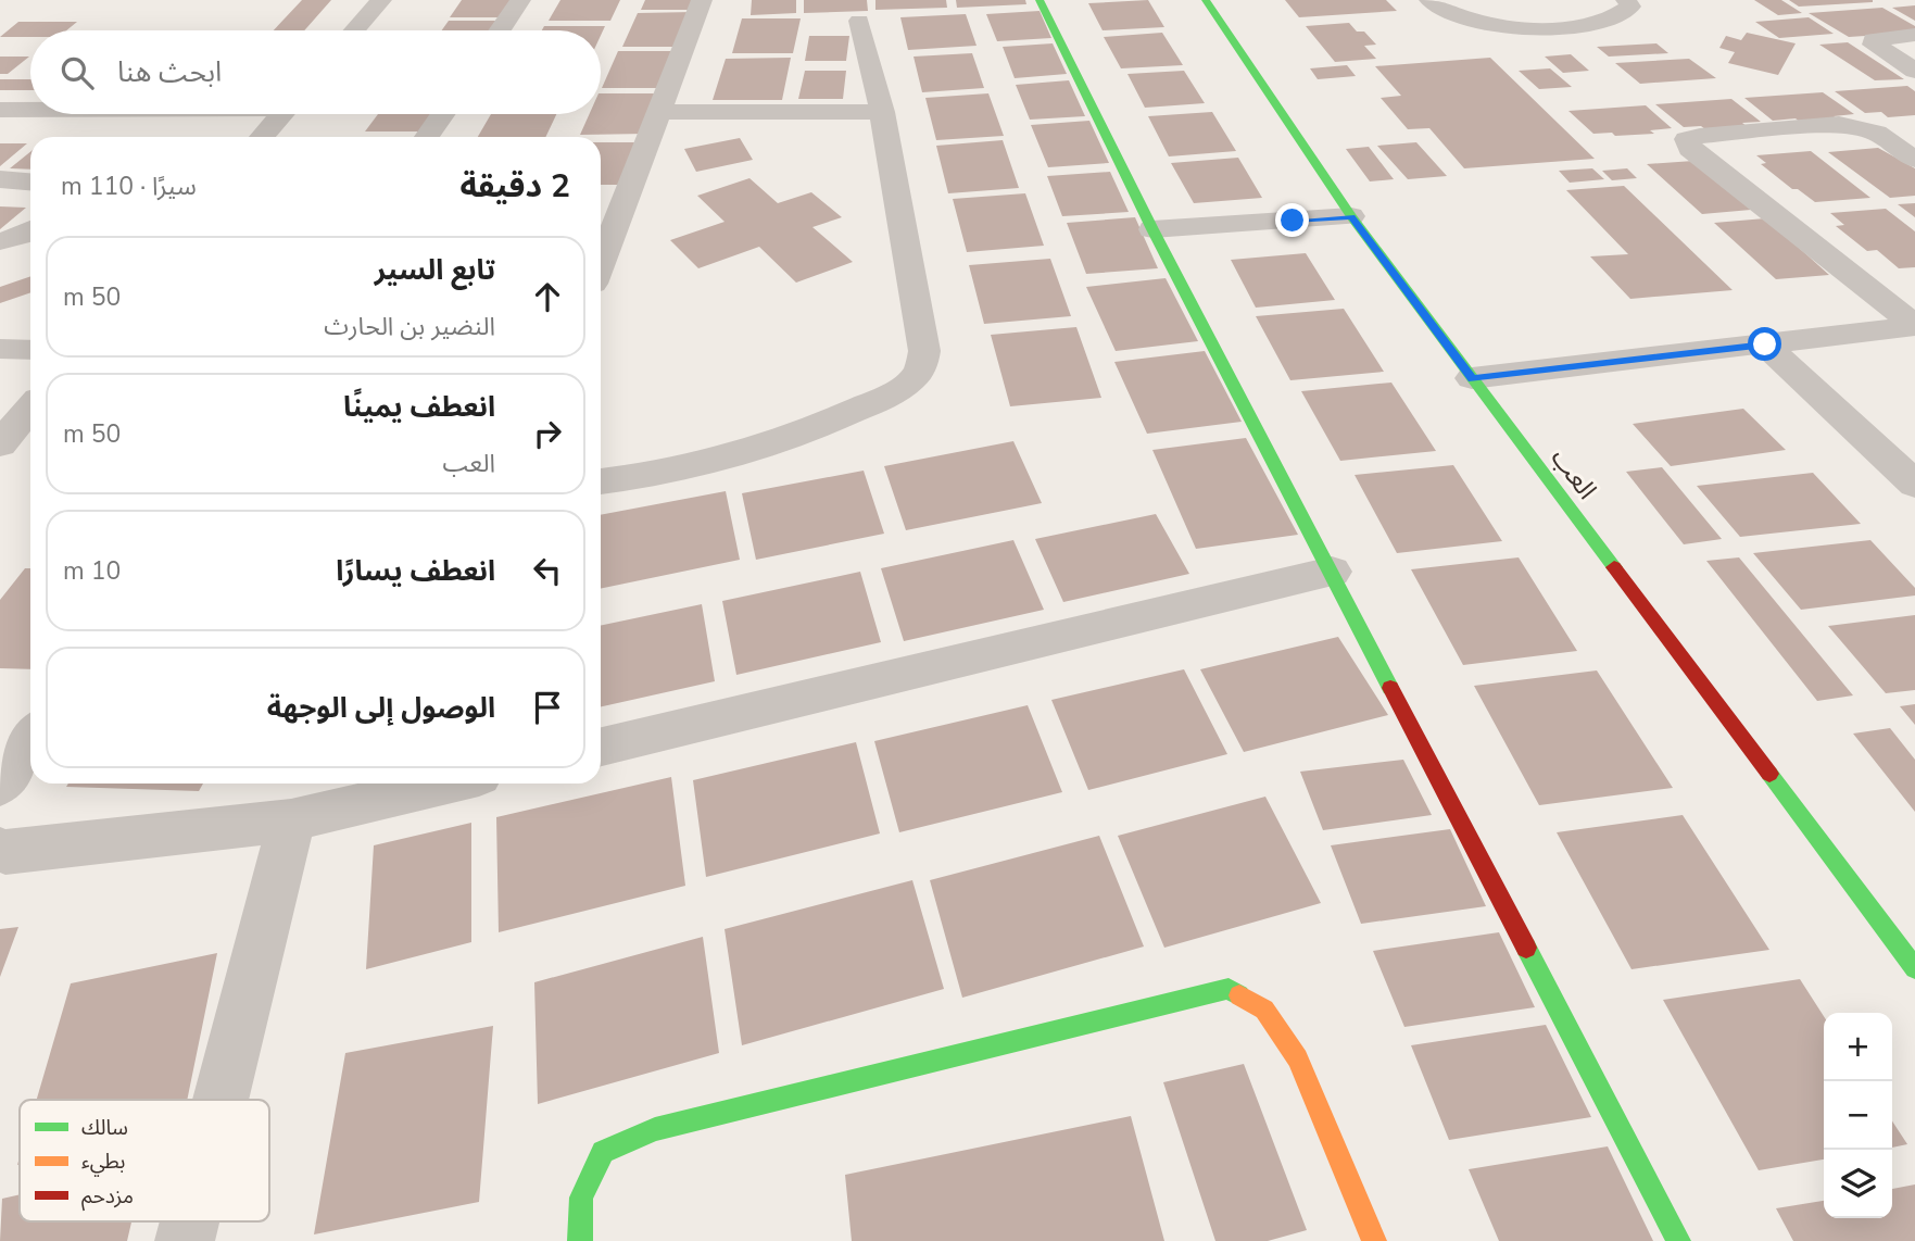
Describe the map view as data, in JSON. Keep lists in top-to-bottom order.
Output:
{
  "streets": {
    "street": ["العب"]
  },
  "legend": ["سالك", "بطيء", "مزدحم"],
  "page": {
    "search": "ابحث هنا",
    "heading": ["2 دقيقة", "سيرًا · 110 m"],
    "list": [
      ["تابع السير", "النضير بن الحارث", "50 m"],
      ["انعطف يمينًا", "العب", "50 m"],
      ["انعطف يسارًا", "10 m"],
      "الوصول إلى الوجهة"
    ],
    "map_buttons": ["+", "−"]
  }
}
